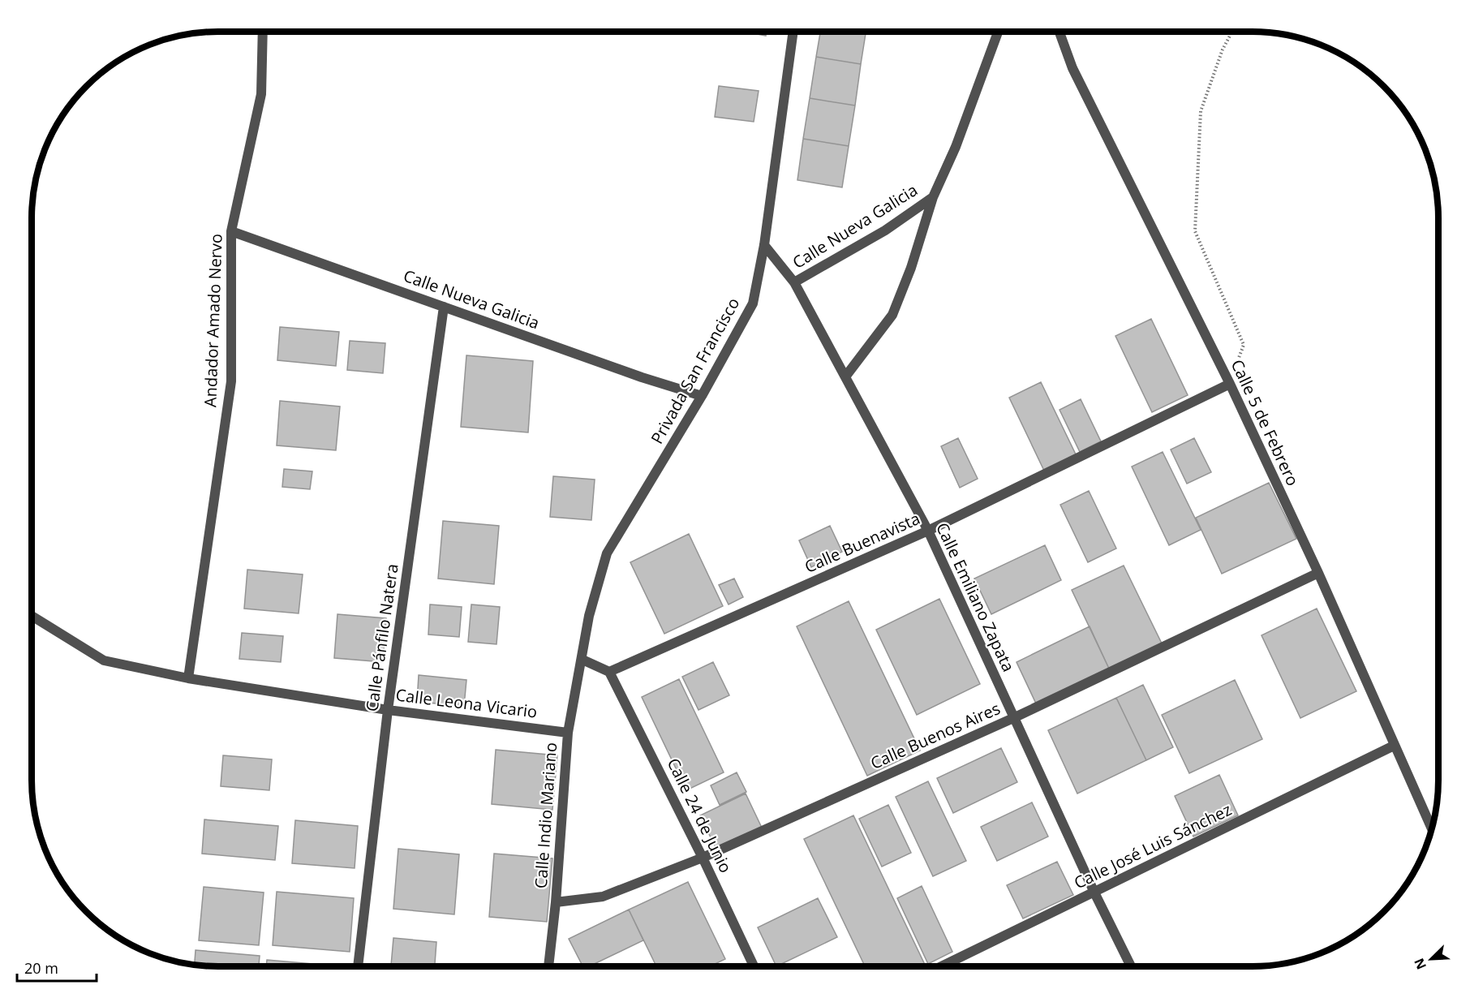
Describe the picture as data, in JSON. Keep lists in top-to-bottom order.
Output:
{
  "streets": {
    "street": [
      "Calle Nueva Galicia",
      "Andador Amado Nervo",
      "Privada San Francisco",
      "Calle 5 de Febrero",
      "Calle Buenavista",
      "Calle Emiliano Zapata",
      "Calle Pánfilo Natera",
      "Calle Leona Vicario",
      "Calle Buenos Aires",
      "Calle Indio Mariano",
      "Calle 24 de Junio",
      "Calle José Luis Sánchez"
    ]
  },
  "crossings": [
    ["Calle Nueva Galicia", "Andador Amado Nervo"],
    ["Calle Nueva Galicia", "Privada San Francisco"],
    ["Calle Nueva Galicia", "Calle Emiliano Zapata"],
    ["Calle Nueva Galicia", "Calle Pánfilo Natera"],
    ["Andador Amado Nervo", "Calle Leona Vicario"],
    ["Privada San Francisco", "Calle Emiliano Zapata"],
    ["Privada San Francisco", "Calle Indio Mariano"],
    ["Calle 5 de Febrero", "Calle Buenavista"],
    ["Calle 5 de Febrero", "Calle Buenos Aires"],
    ["Calle 5 de Febrero", "Calle José Luis Sánchez"],
    ["Calle Buenavista", "Calle Emiliano Zapata"],
    ["Calle Buenavista", "Calle 24 de Junio"],
    ["Calle Emiliano Zapata", "Calle Buenos Aires"],
    ["Calle Emiliano Zapata", "Calle José Luis Sánchez"],
    ["Calle Pánfilo Natera", "Calle Leona Vicario"],
    ["Calle Leona Vicario", "Calle Indio Mariano"],
    ["Calle Buenos Aires", "Calle Indio Mariano"],
    ["Calle Buenos Aires", "Calle 24 de Junio"]
  ],
  "scale_bar": "20 m",
  "north": "bottom left"
}
